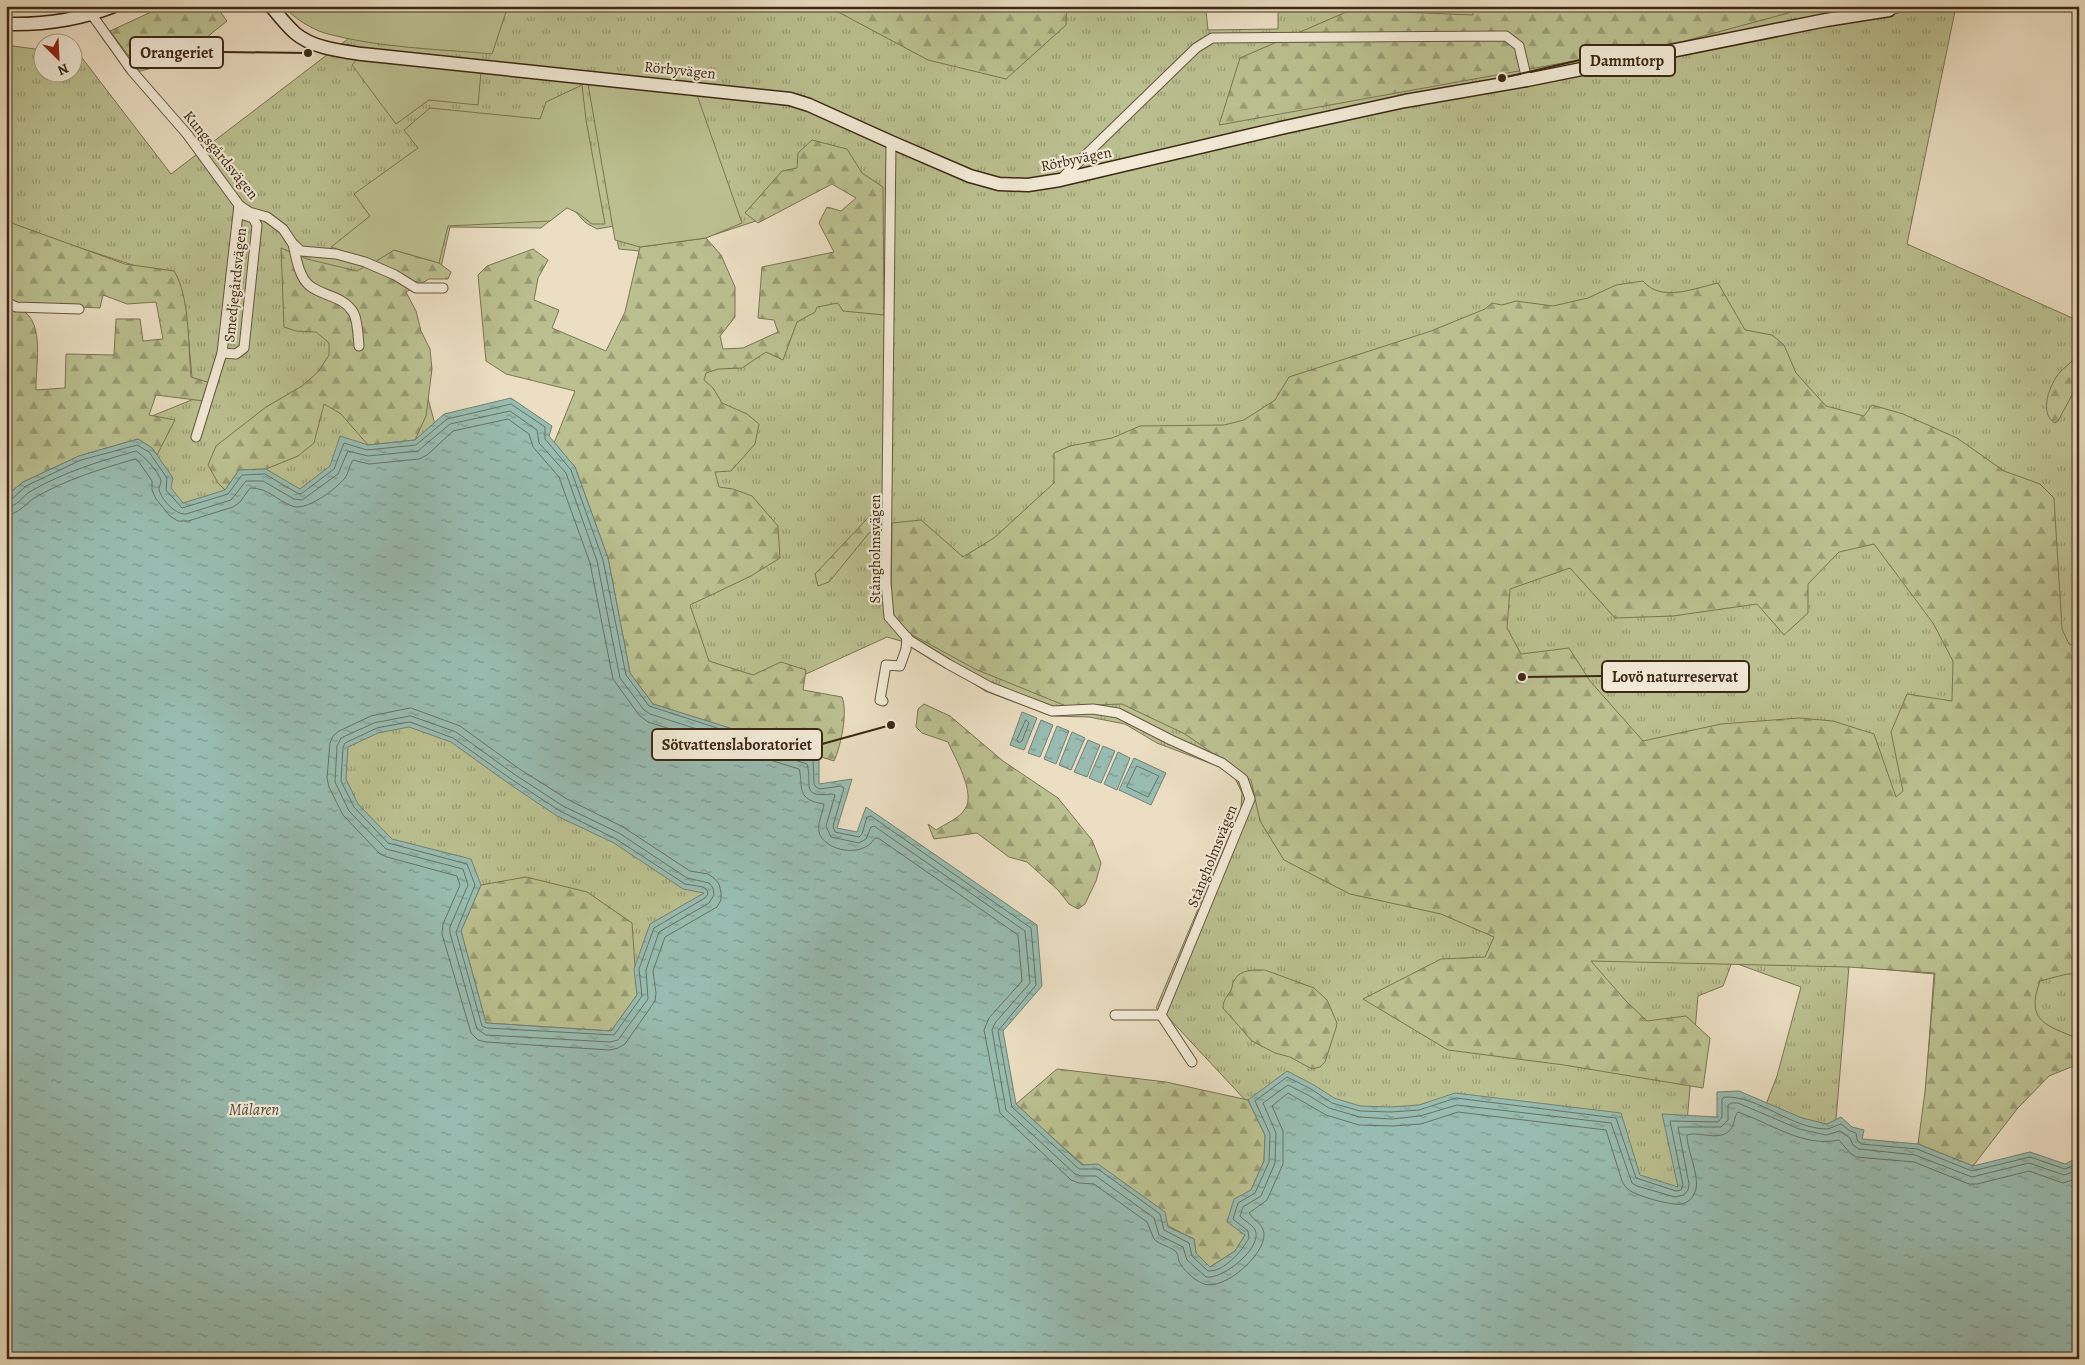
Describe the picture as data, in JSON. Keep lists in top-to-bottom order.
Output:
{
  "streets": {
    "street": [
      "Rörbyvägen",
      "Kungsgårdsvägen",
      "Smedjegårdsvägen",
      "Stångholmsvägen"
    ]
  },
  "crossings": [
    ["Rörbyvägen", "Stångholmsvägen"],
    ["Kungsgårdsvägen", "Smedjegårdsvägen"]
  ],
  "water": ["Mälaren"],
  "places": [
    "Orangeriet",
    "Dammtorp",
    "Lovö naturreservat",
    "Sötvattenslaboratoriet"
  ],
  "north": "bottom right"
}
